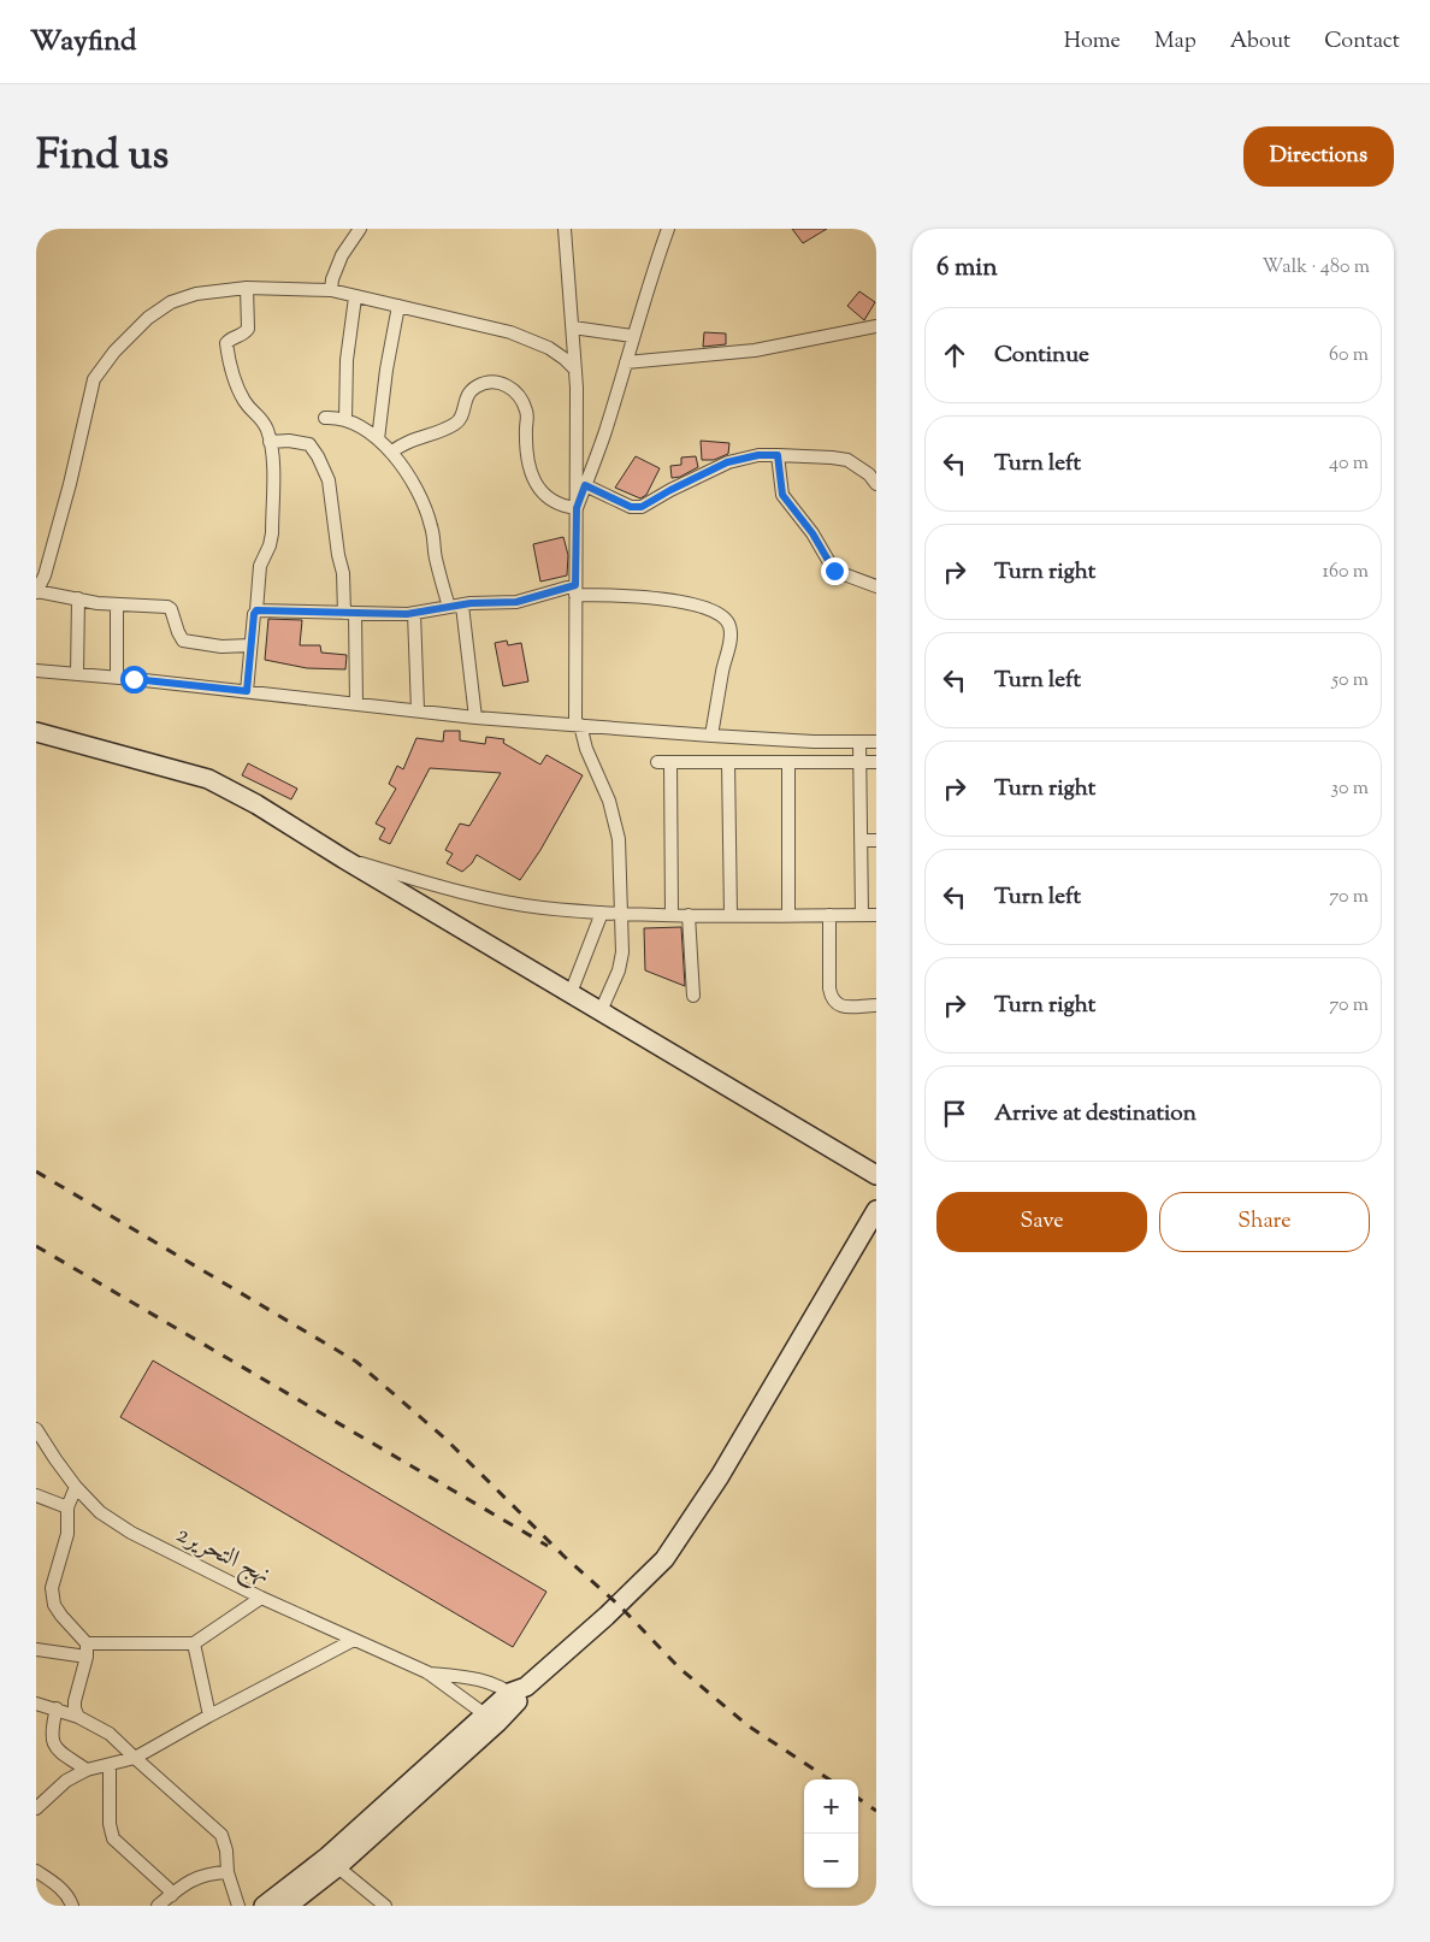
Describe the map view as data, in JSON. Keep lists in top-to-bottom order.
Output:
{
  "streets": {
    "street": ["نهج التحرير2"]
  },
  "page": {
    "header": "Wayfind",
    "nav": [
      "Home",
      "Map",
      "About",
      "Contact"
    ],
    "title": "Find us",
    "buttons": [
      "Directions",
      ["Save", "Share"]
    ],
    "heading": ["6 min", "Walk · 480 m"],
    "list": [
      ["Continue", "60 m"],
      ["Turn left", "40 m"],
      ["Turn right", "160 m"],
      ["Turn left", "50 m"],
      ["Turn right", "30 m"],
      ["Turn left", "70 m"],
      ["Turn right", "70 m"],
      "Arrive at destination"
    ],
    "map_buttons": ["+", "−"]
  }
}
